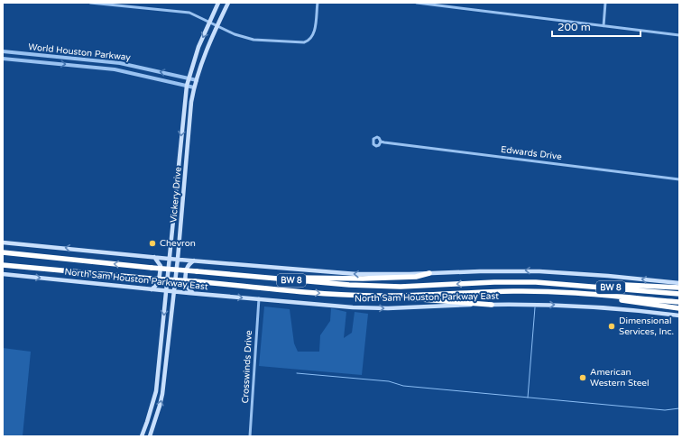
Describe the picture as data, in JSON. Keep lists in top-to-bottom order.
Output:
{
  "streets": {
    "highway": ["North Sam Houston Parkway East", "BW 8"],
    "main road": ["Vickery Drive"],
    "street": ["World Houston Parkway", "Edwards Drive", "Crosswinds Drive"]
  },
  "crossings": [
    ["World Houston Parkway", "Vickery Drive"],
    ["Vickery Drive", "North Sam Houston Parkway East"],
    ["North Sam Houston Parkway East", "Crosswinds Drive"]
  ],
  "places": ["Chevron", "Dimensional Services, Inc.", "American Western Steel"],
  "scale_bar": "200 m"
}
